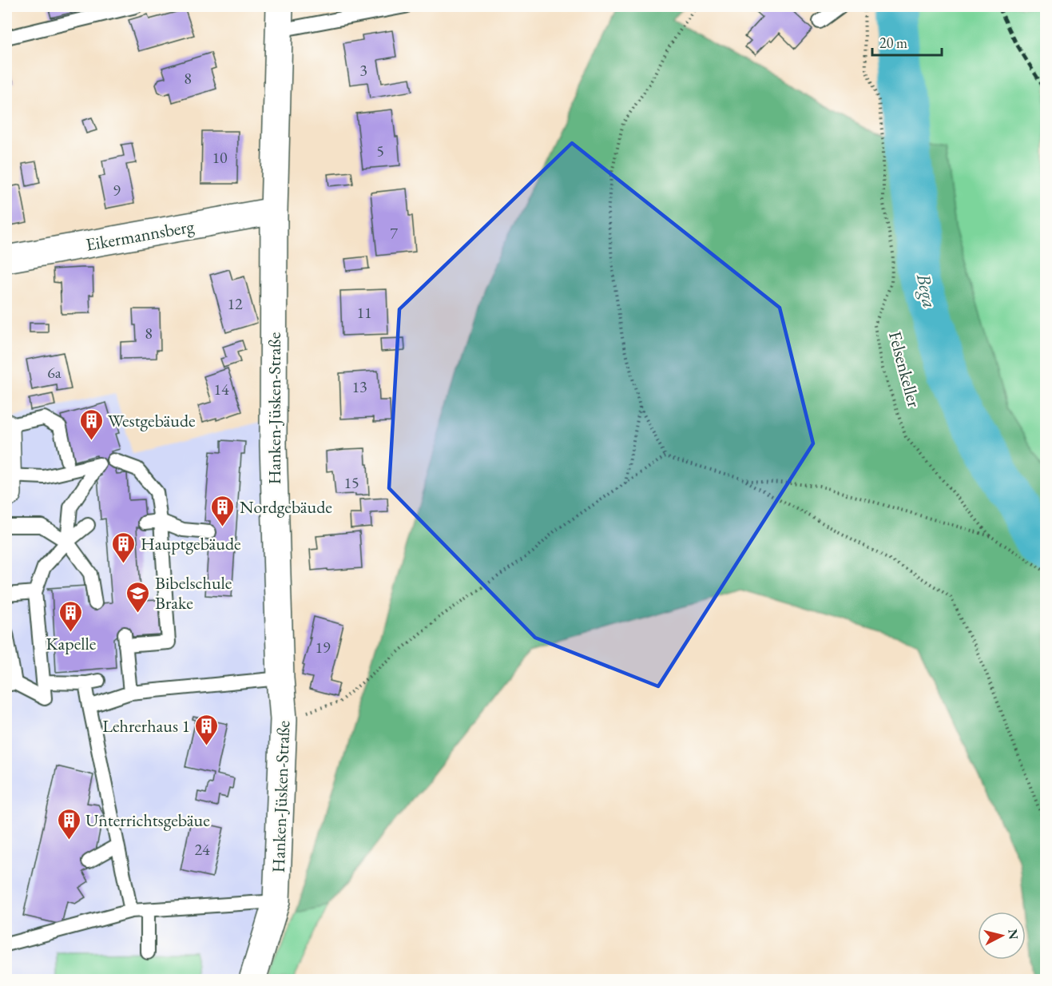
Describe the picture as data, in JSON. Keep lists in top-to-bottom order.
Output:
{
  "streets": {
    "street": ["Eikermannsberg", "Hanken-Jüsken-Straße"],
    "path": ["Felsenkeller"]
  },
  "crossings": [
    ["Eikermannsberg", "Hanken-Jüsken-Straße"]
  ],
  "water": ["Bega"],
  "places": {
    "building": [
      "Westgebäude",
      "Nordgebäude",
      "Hauptgebäude",
      "Kapelle",
      "Lehrerhaus 1",
      "Unterrichtsgebäue"
    ],
    "school or university": ["Bibelschule Brake"]
  },
  "house_numbers": [
    "3",
    "8",
    "5",
    "10",
    "9",
    "7",
    "12",
    "11",
    "8",
    "6a",
    "13",
    "14",
    "15",
    "19",
    "24"
  ],
  "scale_bar": "20 m",
  "north": "right"
}
